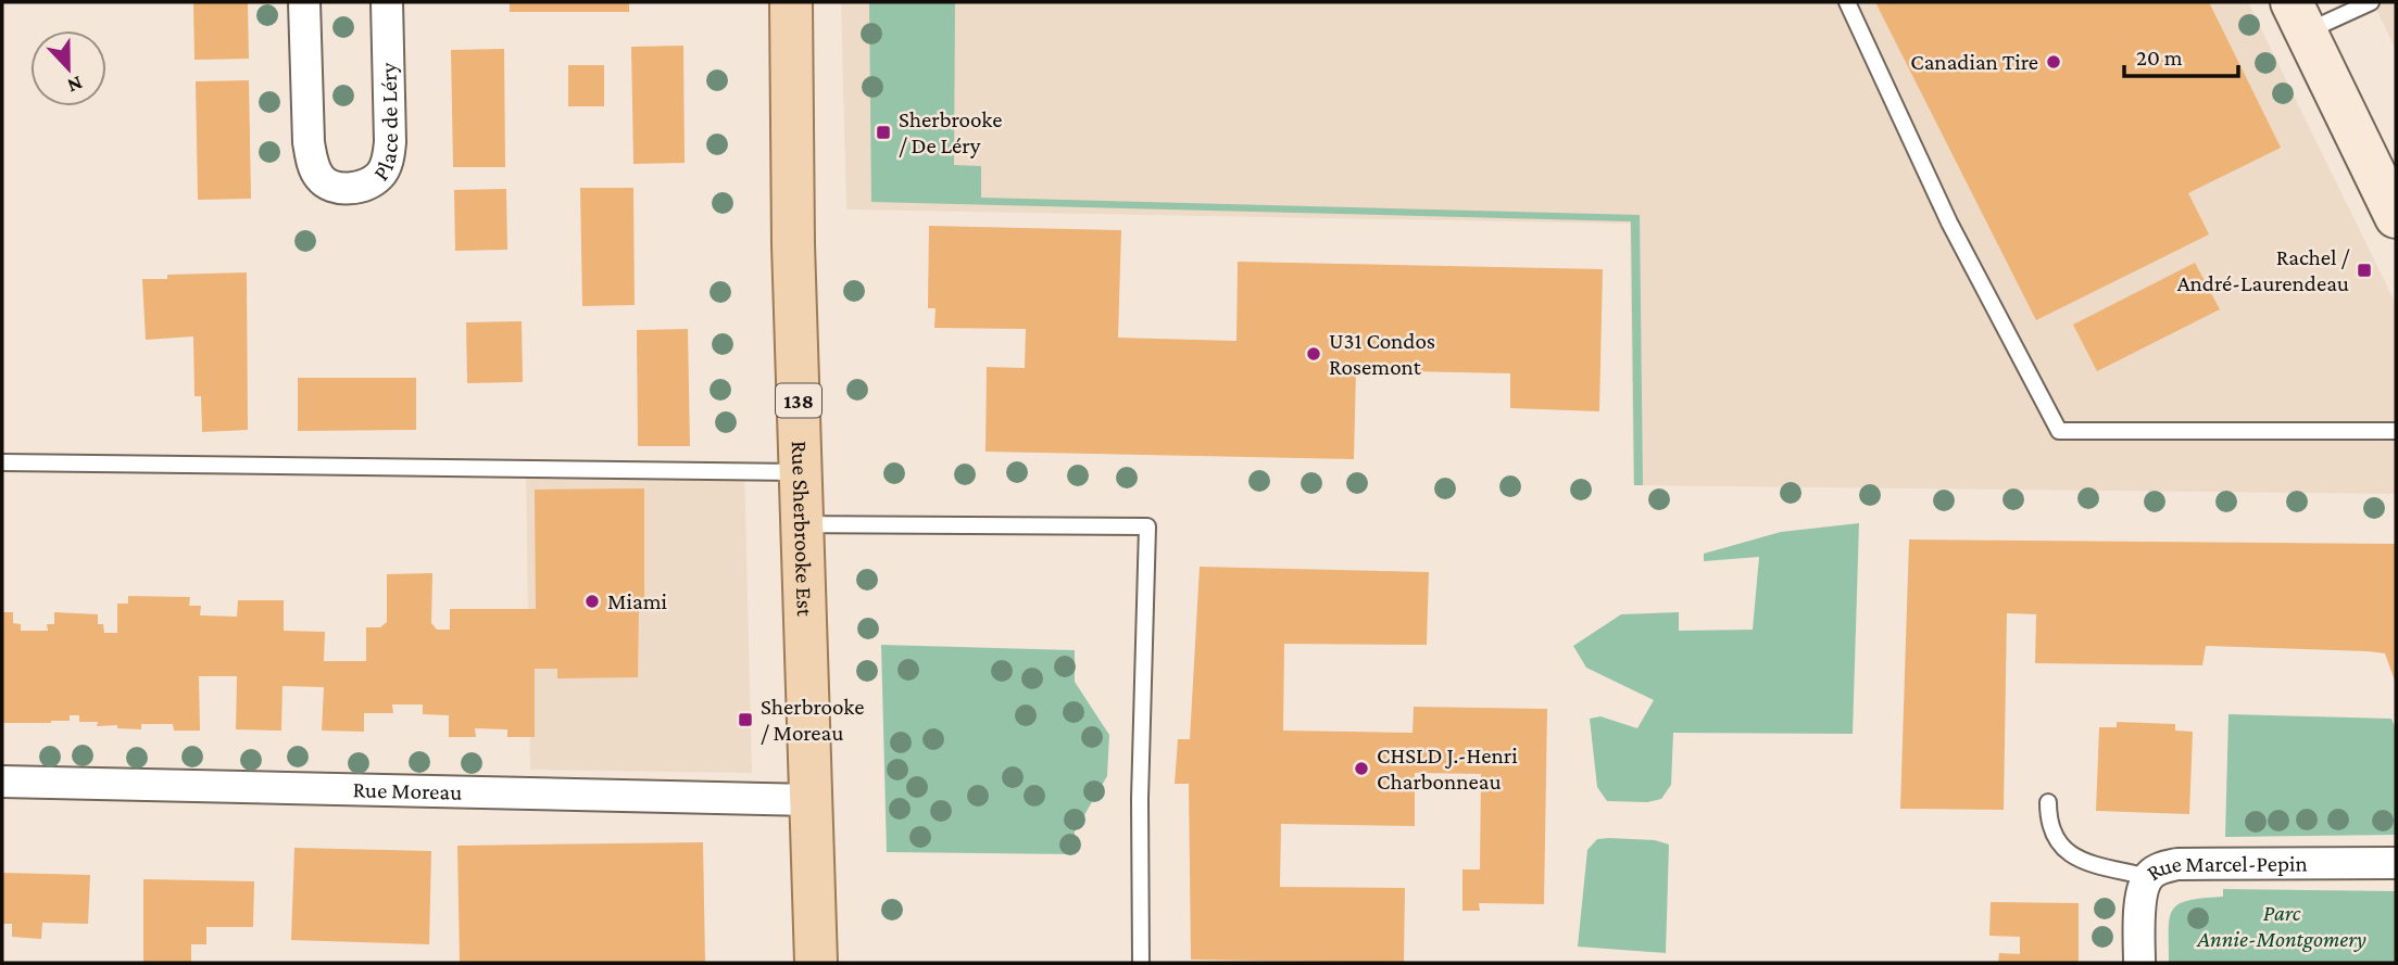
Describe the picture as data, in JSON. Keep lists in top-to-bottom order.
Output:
{
  "streets": {
    "main road": ["138", "Rue Sherbrooke Est"],
    "street": ["Place de Léry", "Rue Moreau", "Rue Marcel-Pepin"]
  },
  "crossings": [
    ["Rue Sherbrooke Est", "Rue Moreau"]
  ],
  "parks": ["Parc Annie-Montgomery"],
  "places": {
    "other": [
      "Canadian Tire",
      "U31 Condos Rosemont",
      "Miami",
      "CHSLD J.-Henri Charbonneau"
    ],
    "transit": ["Sherbrooke / De Léry", "Rachel / André-Laurendeau", "Sherbrooke / Moreau"]
  },
  "scale_bar": "20 m",
  "north": "bottom"
}
